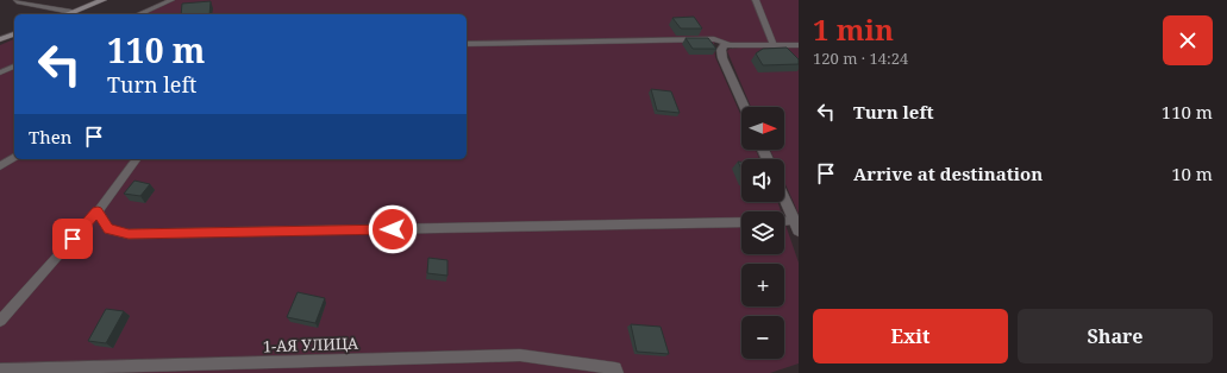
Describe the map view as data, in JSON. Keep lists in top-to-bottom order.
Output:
{
  "streets": {
    "lane": ["1-АЯ УЛИЦА"]
  },
  "north": "right",
  "page": {
    "heading": ["1 min", "120 m · 14:24"],
    "turn": ["110 m", "Turn left"],
    "list": [
      {
        "name": "Turn left",
        "value": "110 m"
      },
      {
        "name": "Arrive at destination",
        "value": "10 m"
      }
    ],
    "map_buttons": ["+", "−"],
    "then": "Then",
    "buttons": ["Exit", "Share"]
  }
}
